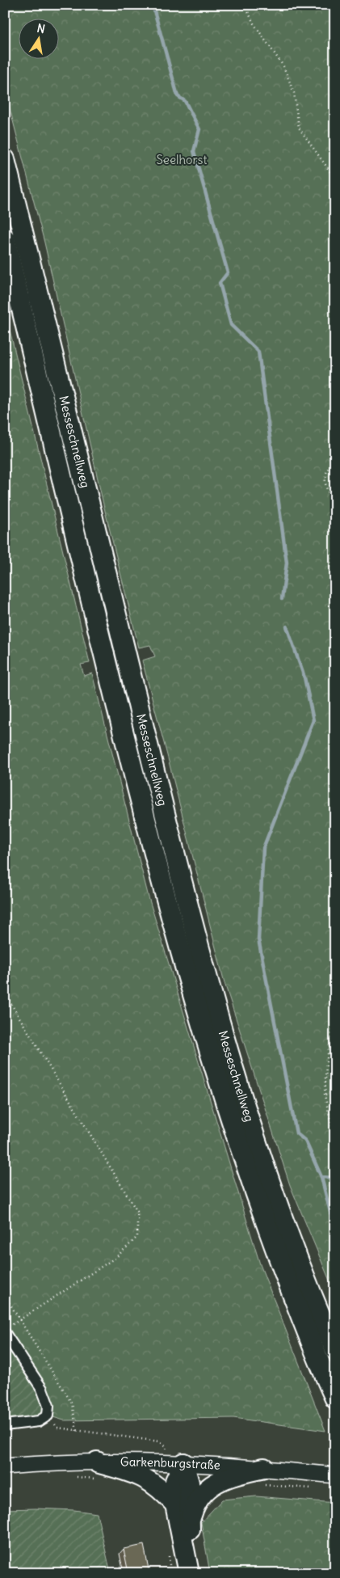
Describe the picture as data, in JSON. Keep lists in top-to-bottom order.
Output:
{
  "streets": {
    "highway": ["Messeschnellweg"],
    "main road": ["Garkenburgstraße"]
  },
  "parks": ["Seelhorst"],
  "north": "top"
}
